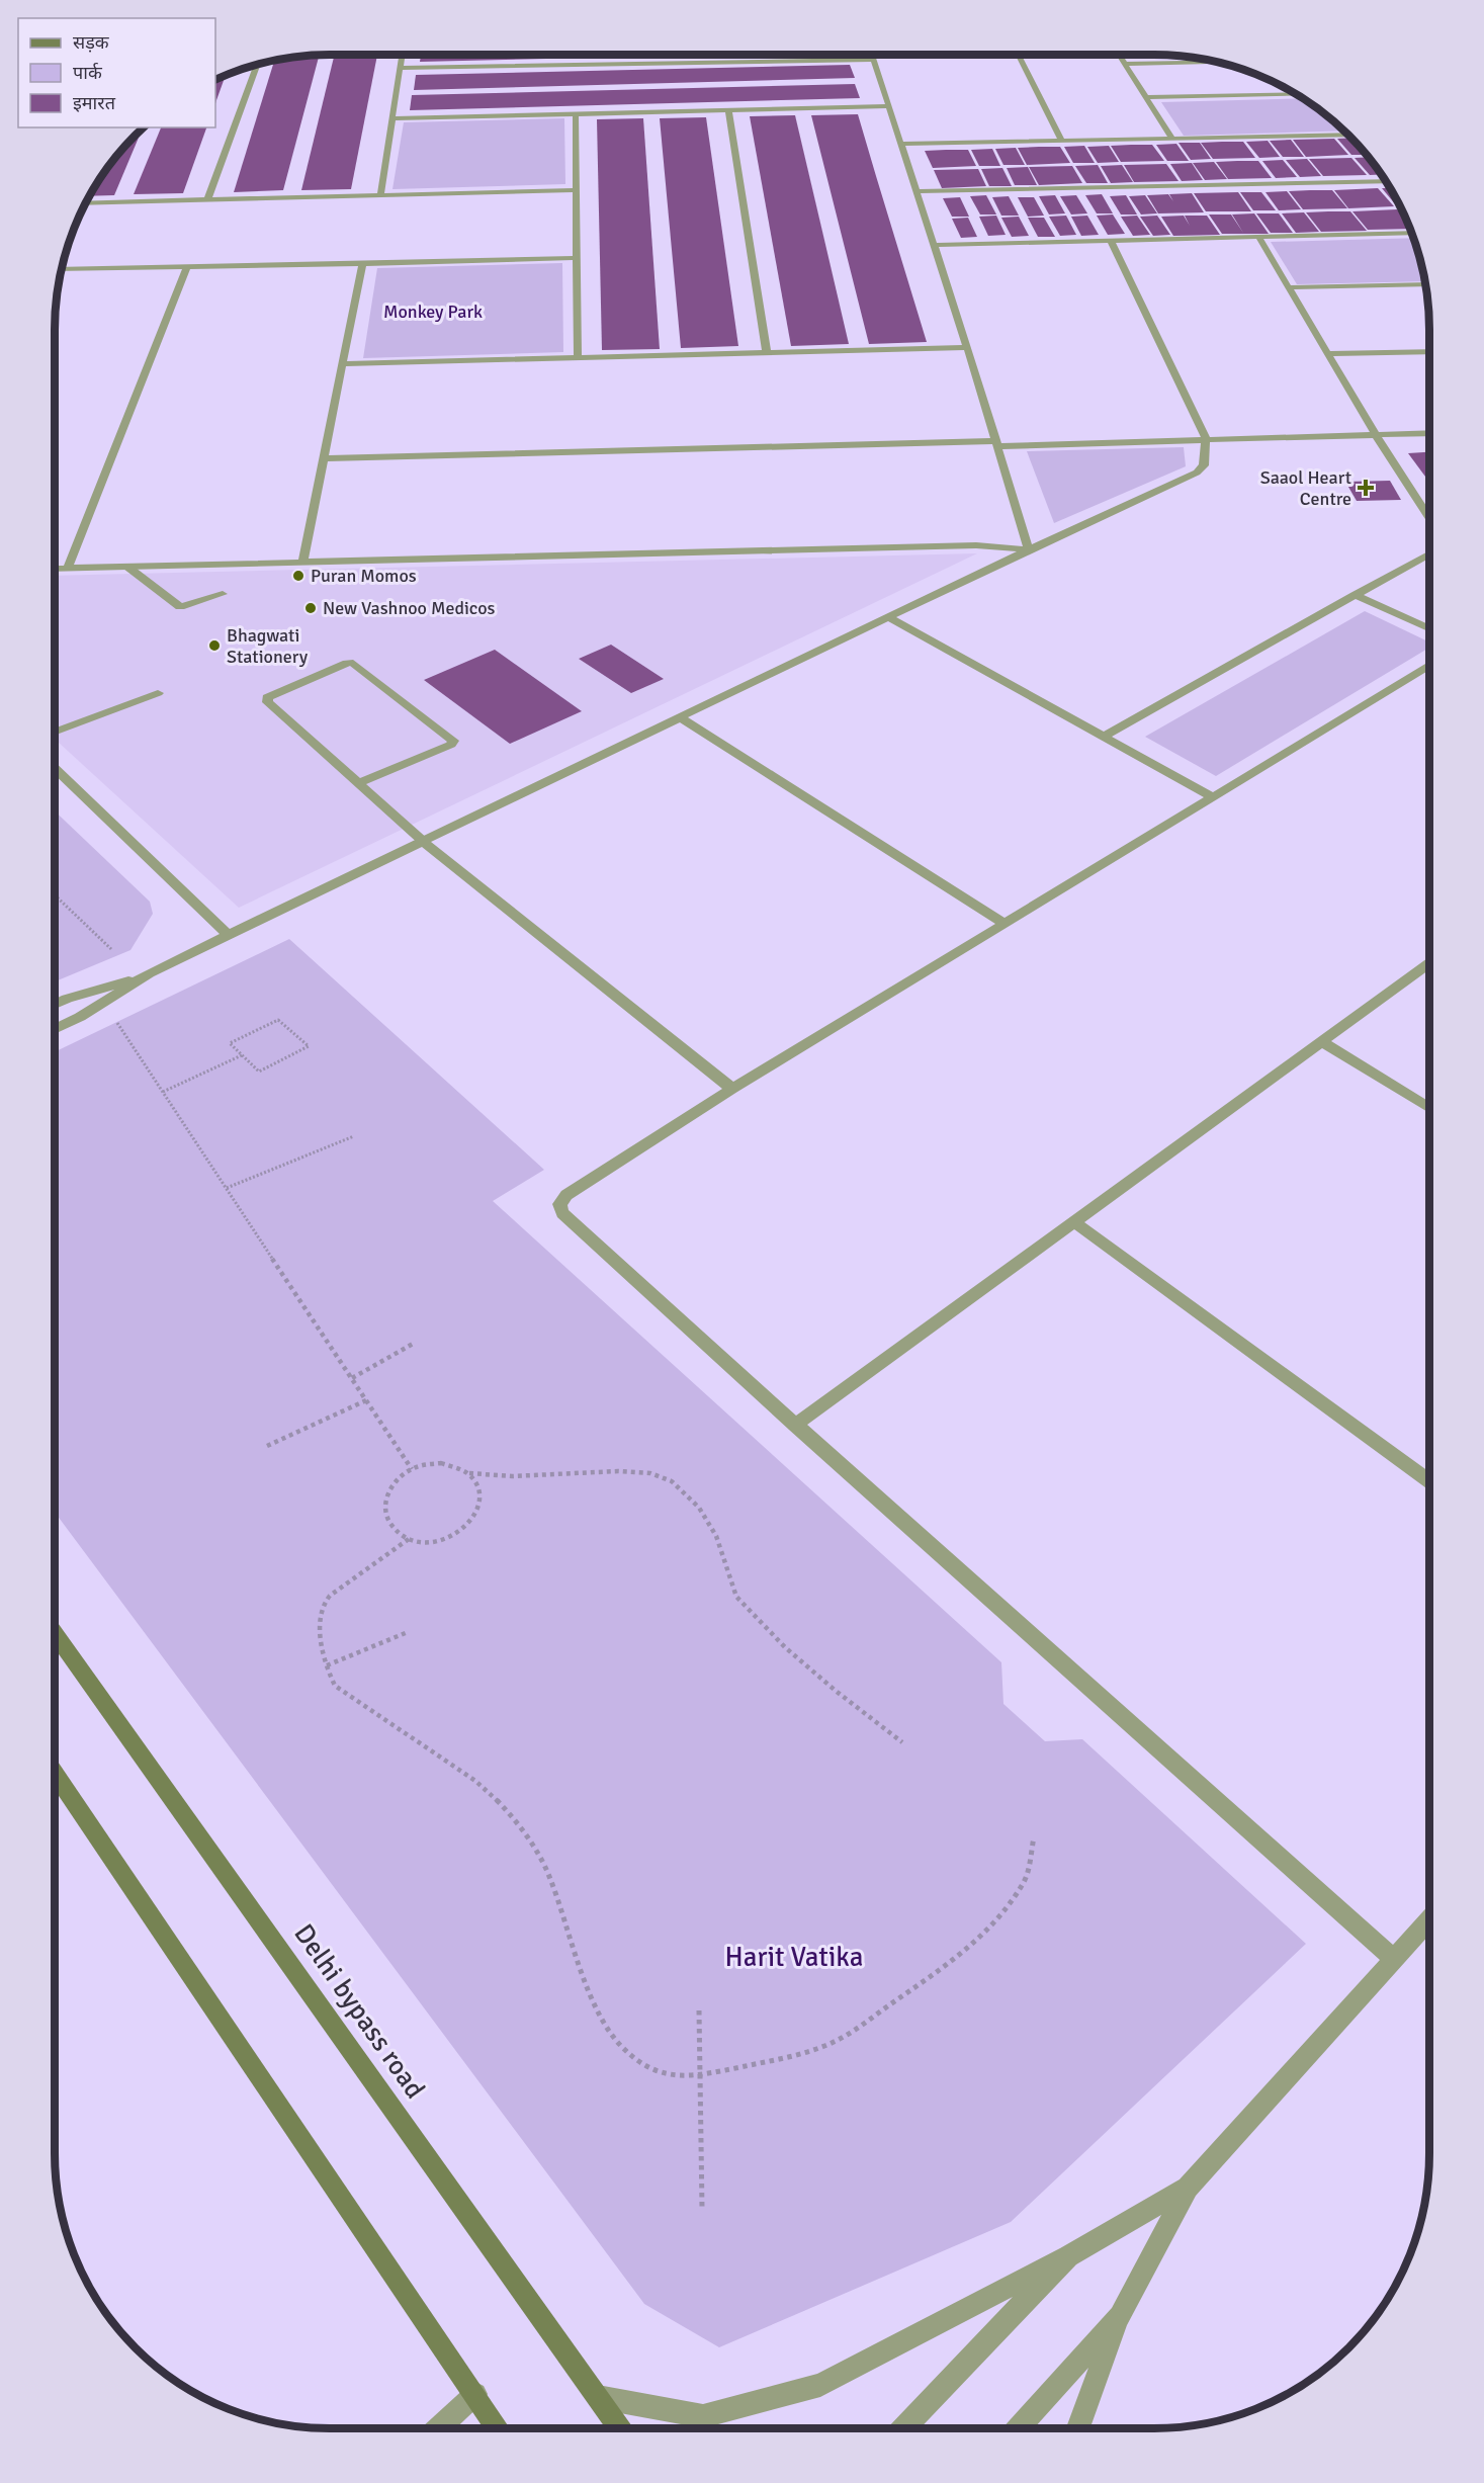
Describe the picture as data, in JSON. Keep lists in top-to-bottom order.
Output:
{
  "streets": {
    "main road": ["Delhi bypass road"]
  },
  "parks": ["Monkey Park", "Harit Vatika"],
  "places": {
    "health": ["Saaol Heart Centre"],
    "other": ["Puran Momos", "New Vashnoo Medicos", "Bhagwati Stationery"]
  },
  "legend": ["सड़क", "पार्क", "इमारत"]
}
